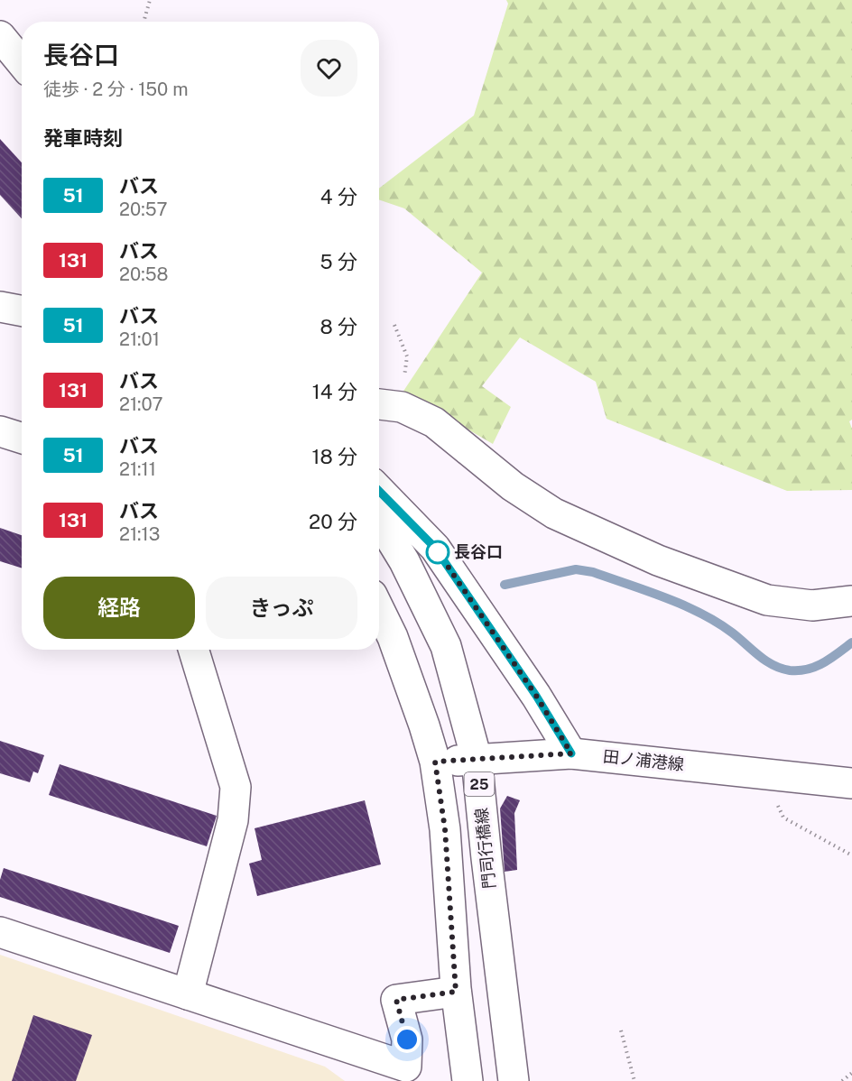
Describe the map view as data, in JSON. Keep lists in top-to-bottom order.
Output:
{
  "streets": {
    "main road": ["田ノ浦港線", "25", "門司行橋線"]
  },
  "crossings": [
    ["田ノ浦港線", "25"],
    ["田ノ浦港線", "門司行橋線"]
  ],
  "places": ["長谷口"],
  "lines": ["bus line 51"],
  "page": {
    "heading": [
      ["長谷口", "徒歩 · 2 分 · 150 m"],
      "発車時刻"
    ],
    "list": [
      {
        "mark": "51",
        "name": "バス",
        "note": "20:57",
        "value": "4 分"
      },
      {
        "mark": "131",
        "name": "バス",
        "note": "20:58",
        "value": "5 分"
      },
      {
        "mark": "51",
        "name": "バス",
        "note": "21:01",
        "value": "8 分"
      },
      {
        "mark": "131",
        "name": "バス",
        "note": "21:07",
        "value": "14 分"
      },
      {
        "mark": "51",
        "name": "バス",
        "note": "21:11",
        "value": "18 分"
      },
      {
        "mark": "131",
        "name": "バス",
        "note": "21:13",
        "value": "20 分"
      }
    ],
    "buttons": ["経路", "きっぷ"]
  }
}
